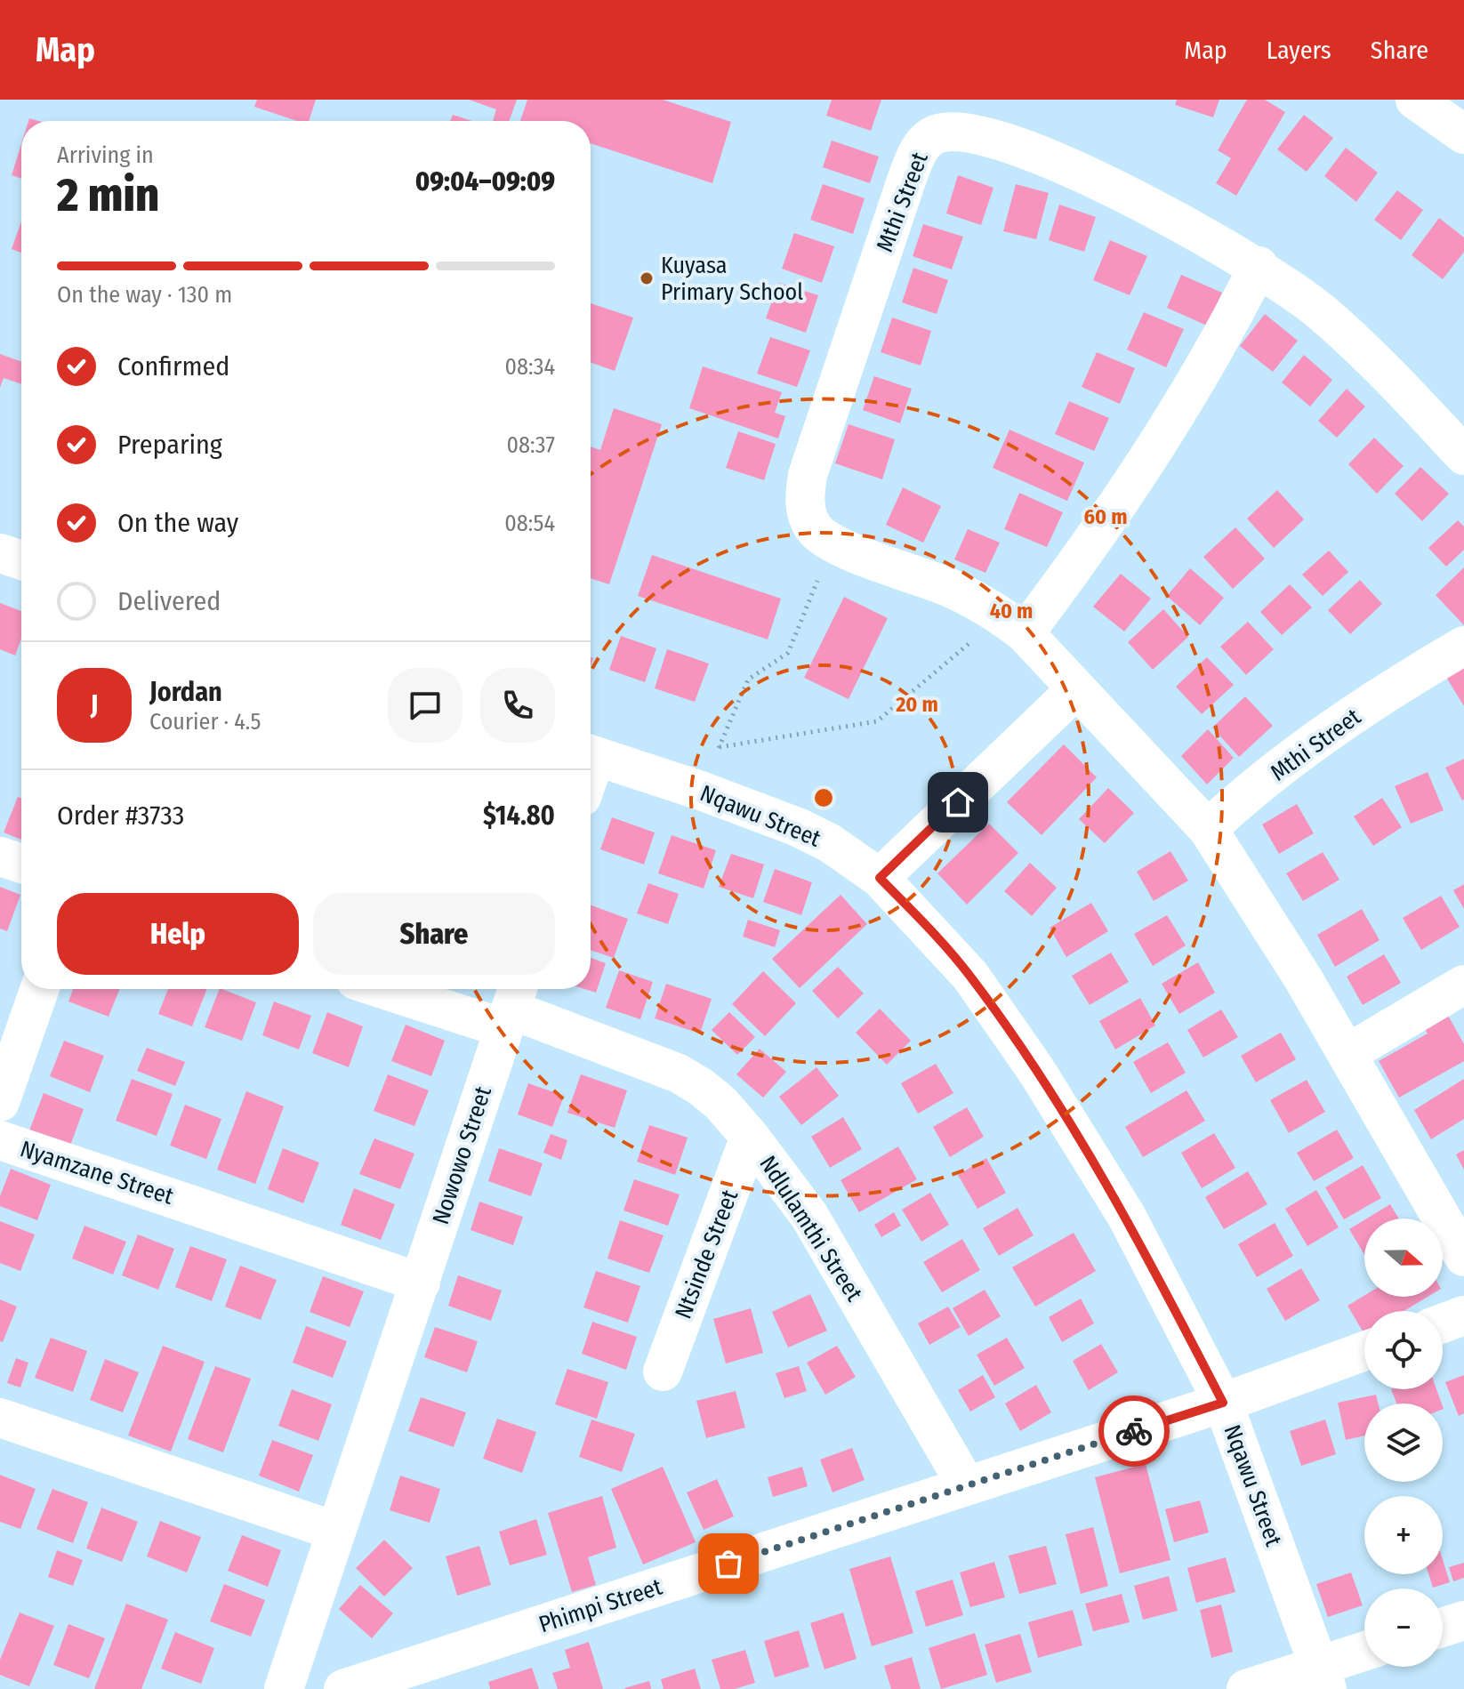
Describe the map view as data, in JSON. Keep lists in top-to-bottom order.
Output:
{
  "streets": {
    "street": [
      "Mthi Street",
      "Nqawu Street",
      "Nowowo Street",
      "Nyamzane Street",
      "Ndlulamthi Street",
      "Ntsinde Street",
      "Phimpi Street"
    ]
  },
  "crossings": [
    ["Nqawu Street", "Phimpi Street"],
    ["Nowowo Street", "Nyamzane Street"],
    ["Nowowo Street", "Ndlulamthi Street"],
    ["Ndlulamthi Street", "Ntsinde Street"],
    ["Ndlulamthi Street", "Phimpi Street"]
  ],
  "places": ["Kuyasa Primary School"],
  "north": "right",
  "page": {
    "header": "Map",
    "nav": ["Map", "Layers", "Share"],
    "heading": ["2 min", "Arriving in", "09:04–09:09"],
    "panel": [
      "Jordan",
      "Courier · 4.5",
      "Order #3733",
      "$14.80"
    ],
    "bar": "On the way · 130 m",
    "list": [
      ["Confirmed", "08:34"],
      ["Preparing", "08:37"],
      ["On the way", "08:54"],
      "Delivered"
    ],
    "round": "J",
    "buttons": ["Help", "Share"],
    "map_buttons": ["+", "−"]
  },
  "rings": ["60 m", "40 m", "20 m"]
}
